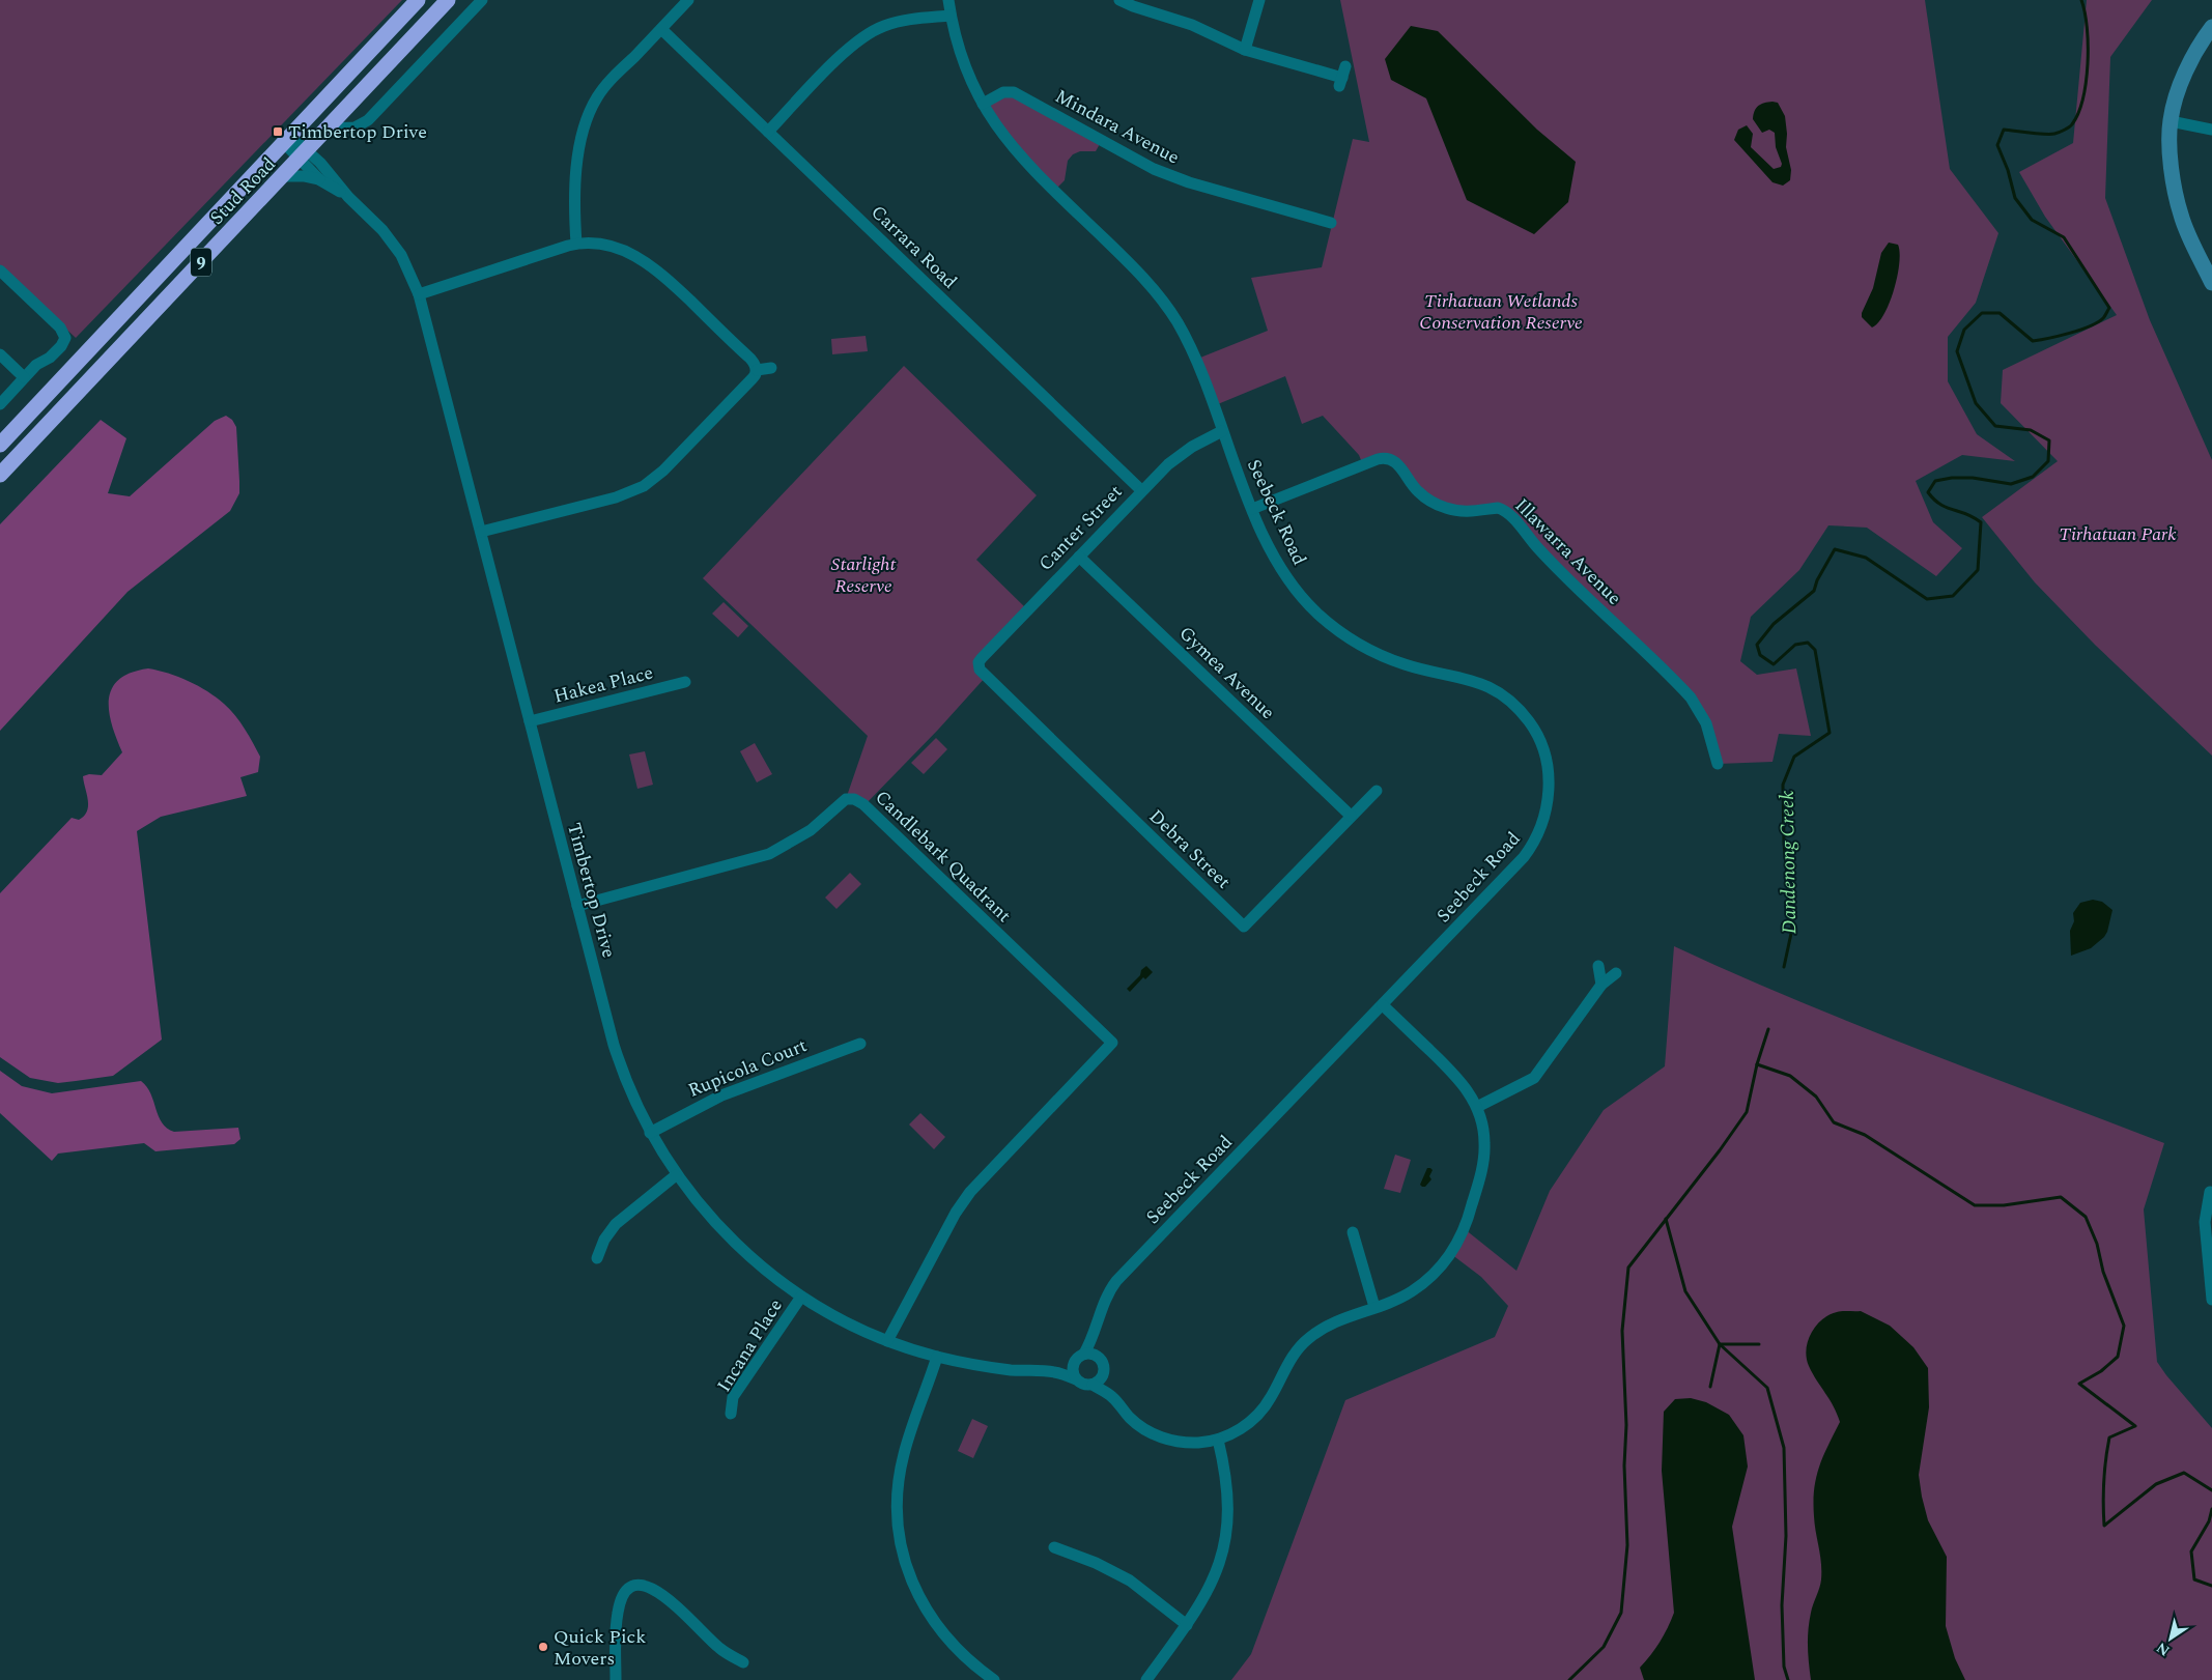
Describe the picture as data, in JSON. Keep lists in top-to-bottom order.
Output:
{
  "streets": {
    "highway": ["Stud Road", "9"],
    "street": [
      "Mindara Avenue",
      "Carrara Road",
      "Seebeck Road",
      "Canter Street",
      "Illawarra Avenue",
      "Gymea Avenue",
      "Hakea Place",
      "Debra Street",
      "Candlebark Quadrant",
      "Timbertop Drive",
      "Rupicola Court",
      "Incana Place"
    ]
  },
  "crossings": [
    ["Mindara Avenue", "Seebeck Road"],
    ["Stud Road", "Timbertop Drive"],
    ["Carrara Road", "Canter Street"],
    ["Seebeck Road", "Canter Street"],
    ["Seebeck Road", "Illawarra Avenue"],
    ["Seebeck Road", "Timbertop Drive"],
    ["Canter Street", "Gymea Avenue"],
    ["Canter Street", "Debra Street"],
    ["Gymea Avenue", "Debra Street"],
    ["Hakea Place", "Timbertop Drive"],
    ["Candlebark Quadrant", "Timbertop Drive"],
    ["Timbertop Drive", "Rupicola Court"],
    ["Timbertop Drive", "Incana Place"]
  ],
  "water": ["Dandenong Creek"],
  "parks": ["Tirhatuan Wetlands Conservation Reserve", "Tirhatuan Park", "Starlight Reserve"],
  "places": {
    "transit": ["Timbertop Drive"],
    "other": ["Quick Pick Movers"]
  },
  "north": "bottom left"
}
